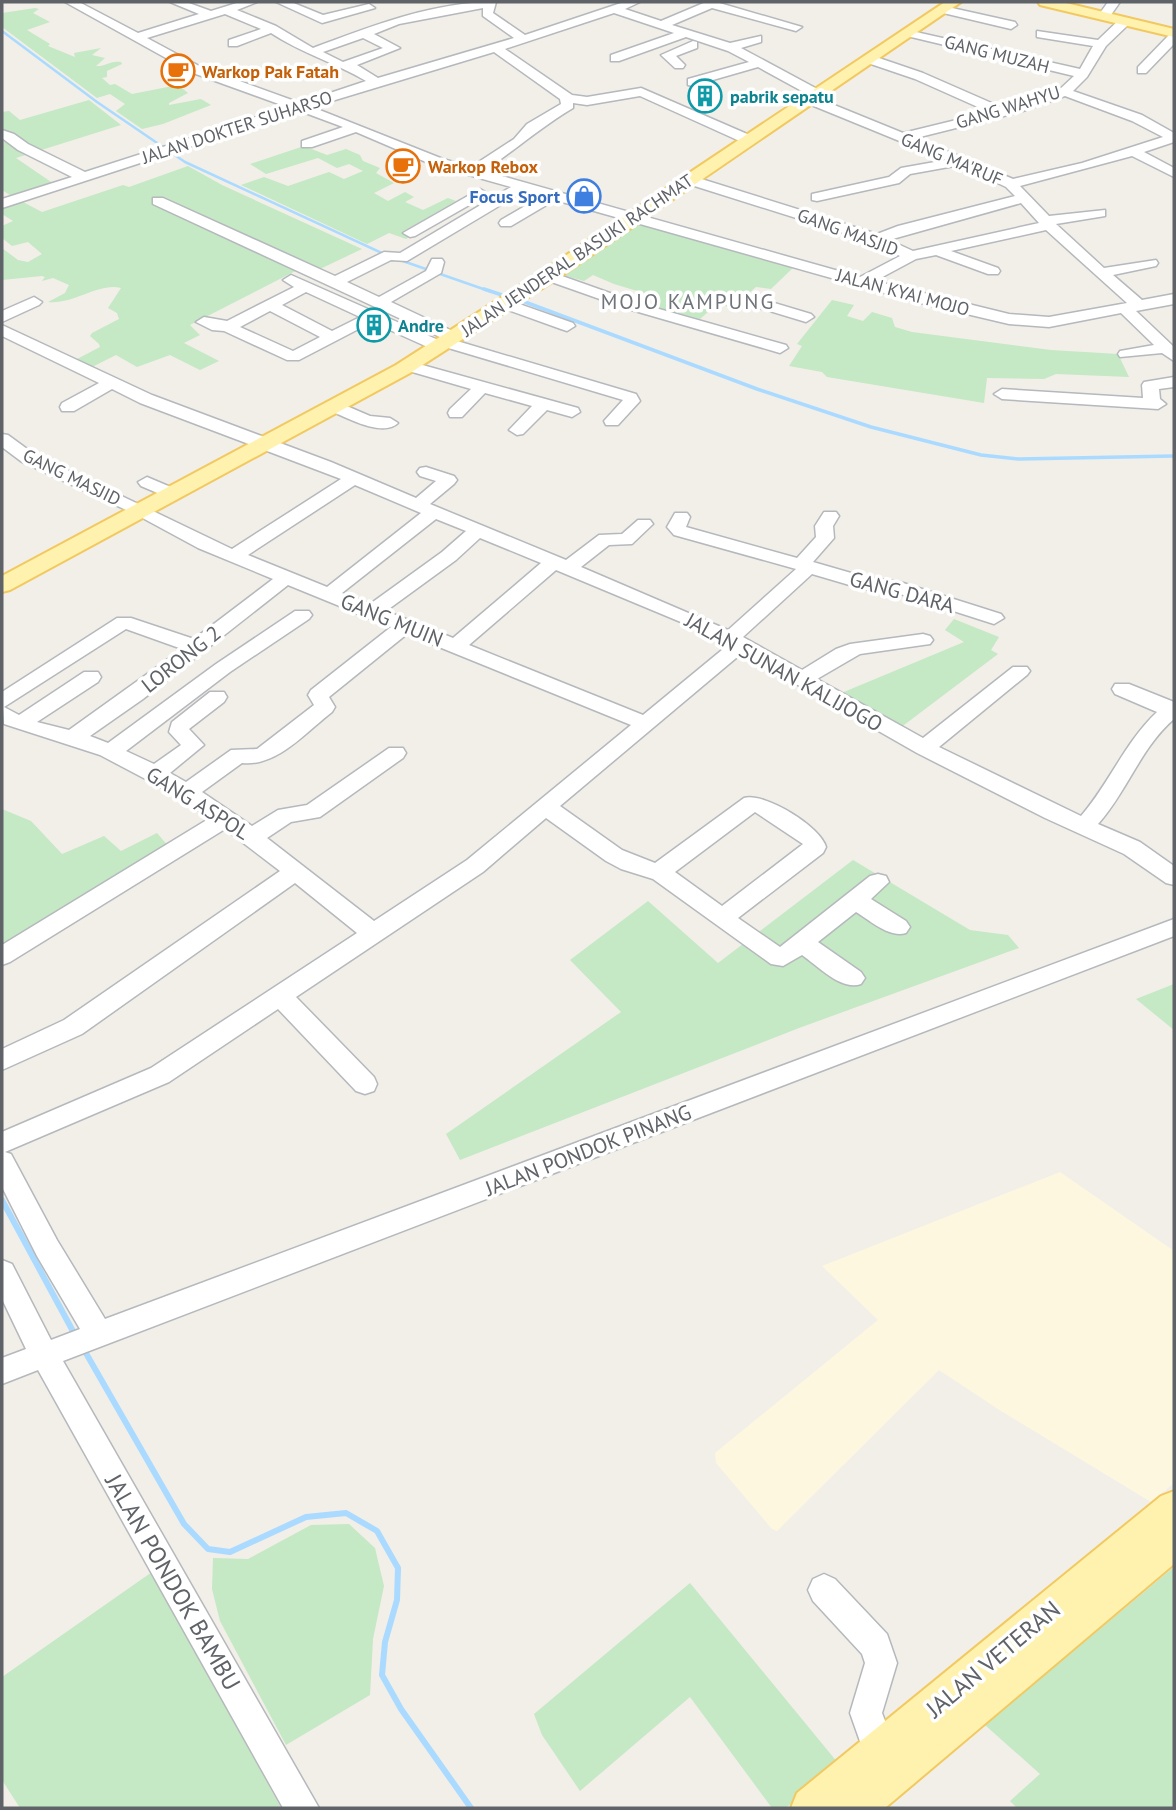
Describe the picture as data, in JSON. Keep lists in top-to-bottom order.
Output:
{
  "streets": {
    "main road": ["JALAN JENDERAL BASUKI RACHMAT", "JALAN VETERAN"],
    "street": [
      "GANG MUZAH",
      "GANG WAHYU",
      "JALAN DOKTER SUHARSO",
      "GANG MA'RUF",
      "GANG MASJID",
      "JALAN KYAI MOJO",
      "GANG DARA",
      "GANG MUIN",
      "LORONG 2",
      "JALAN SUNAN KALIJOGO",
      "GANG ASPOL",
      "JALAN PONDOK PINANG",
      "JALAN PONDOK BAMBU"
    ]
  },
  "crossings": [
    ["GANG MUZAH", "GANG WAHYU"],
    ["GANG MUZAH", "JALAN JENDERAL BASUKI RACHMAT"],
    ["GANG WAHYU", "GANG MA'RUF"],
    ["JALAN DOKTER SUHARSO", "GANG MA'RUF"],
    ["JALAN DOKTER SUHARSO", "JALAN KYAI MOJO"],
    ["GANG MA'RUF", "GANG MASJID"],
    ["GANG MA'RUF", "JALAN JENDERAL BASUKI RACHMAT"],
    ["GANG MA'RUF", "JALAN KYAI MOJO"],
    ["GANG MASJID", "JALAN JENDERAL BASUKI RACHMAT"],
    ["GANG MASJID", "GANG MUIN"],
    ["JALAN JENDERAL BASUKI RACHMAT", "JALAN KYAI MOJO"],
    ["JALAN JENDERAL BASUKI RACHMAT", "GANG MUIN"],
    ["JALAN JENDERAL BASUKI RACHMAT", "JALAN SUNAN KALIJOGO"],
    ["GANG MUIN", "LORONG 2"],
    ["LORONG 2", "GANG ASPOL"],
    ["JALAN PONDOK PINANG", "JALAN PONDOK BAMBU"]
  ],
  "districts": ["MOJO KAMPUNG"],
  "places": {
    "cafe": ["Warkop Pak Fatah", "Warkop Rebox"],
    "building": ["pabrik sepatu", "Andre"],
    "shop": ["Focus Sport"]
  }
}
